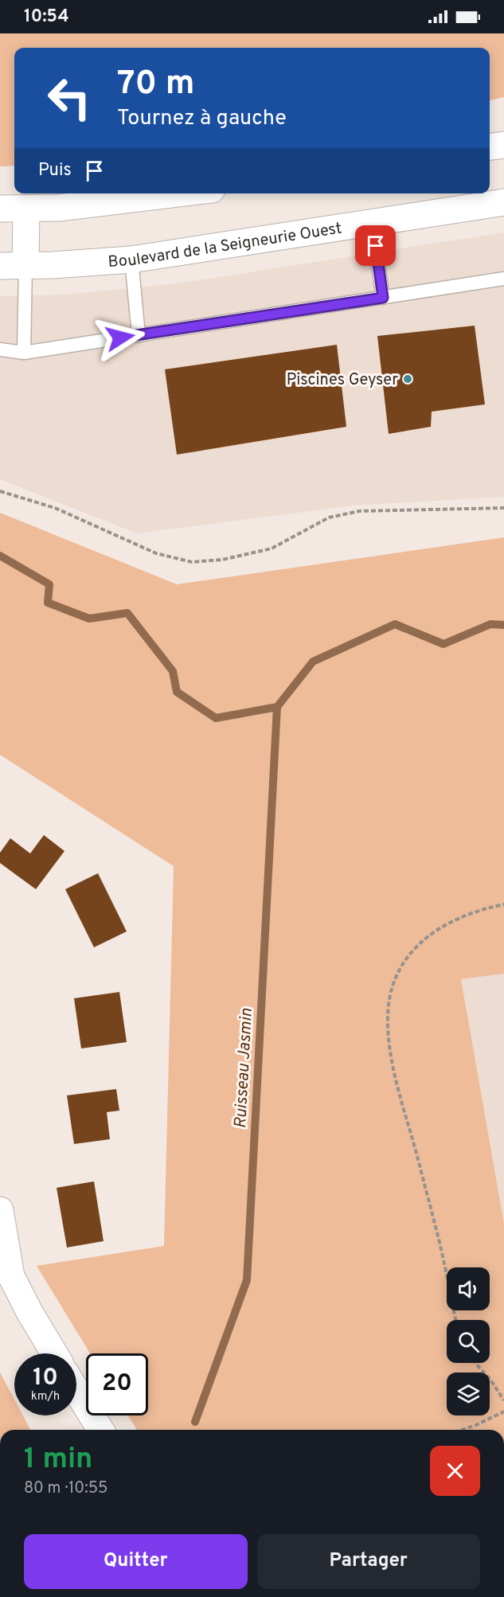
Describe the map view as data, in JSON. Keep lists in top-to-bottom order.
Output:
{
  "streets": {
    "main road": ["Boulevard de la Seigneurie Ouest"]
  },
  "water": ["Ruisseau Jasmin"],
  "places": ["Piscines Geyser"],
  "page": {
    "status": "10:54",
    "turn": ["70 m", "Tournez à gauche"],
    "then": "Puis",
    "speed": "10 km/h",
    "limit": "20",
    "heading": ["1 min", "80 m · 10:55"],
    "buttons": ["Quitter", "Partager"]
  }
}
